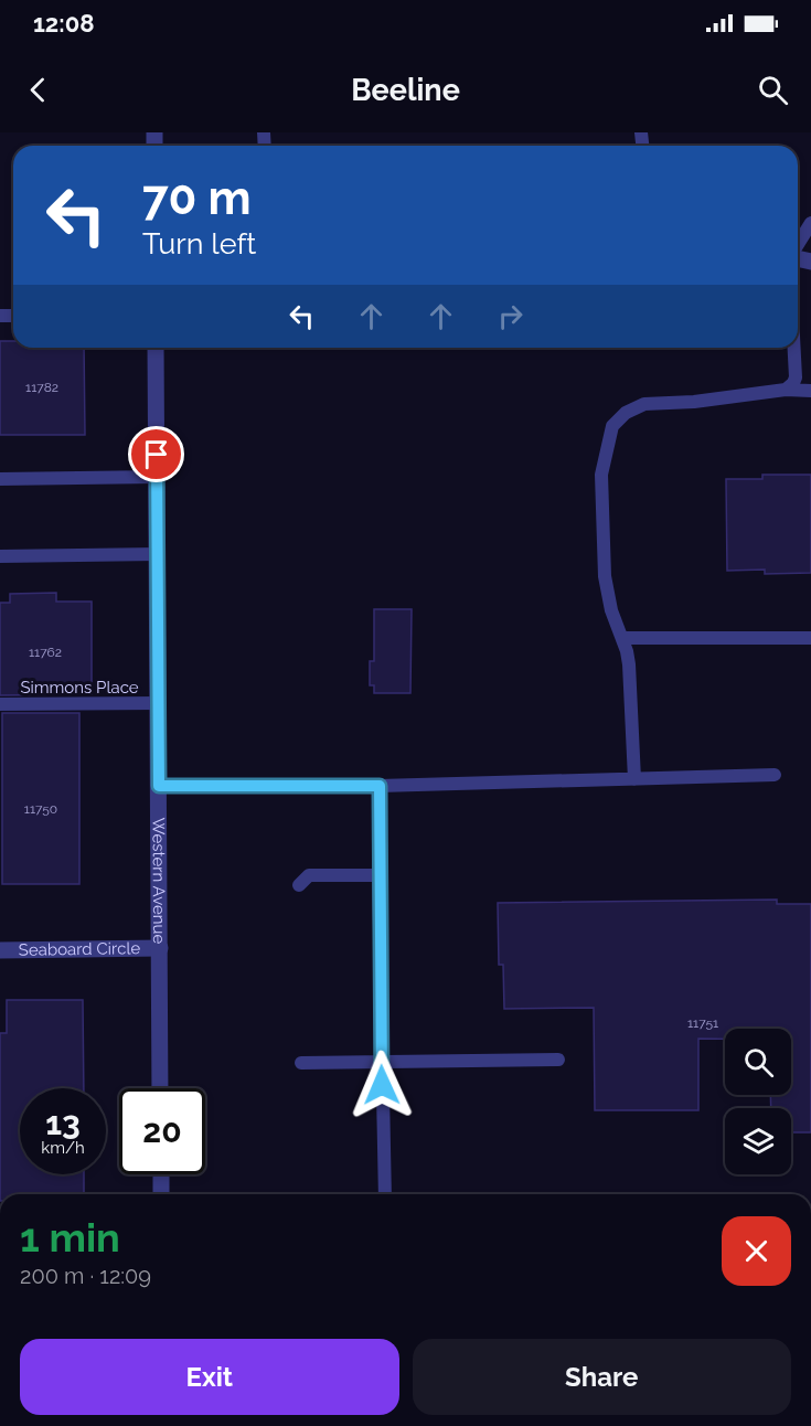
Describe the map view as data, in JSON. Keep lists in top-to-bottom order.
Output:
{
  "streets": {
    "street": ["Western Avenue", "Seaboard Circle"],
    "lane": ["Simmons Place"]
  },
  "crossings": [
    ["Simmons Place", "Western Avenue"],
    ["Western Avenue", "Seaboard Circle"]
  ],
  "house_numbers": [
    "11782",
    "11762",
    "11750",
    "11751"
  ],
  "page": {
    "status": "12:08",
    "header": "Beeline",
    "turn": ["70 m", "Turn left"],
    "speed": "13 km/h",
    "limit": "20",
    "heading": ["1 min", "200 m · 12:09"],
    "buttons": ["Exit", "Share"]
  }
}
